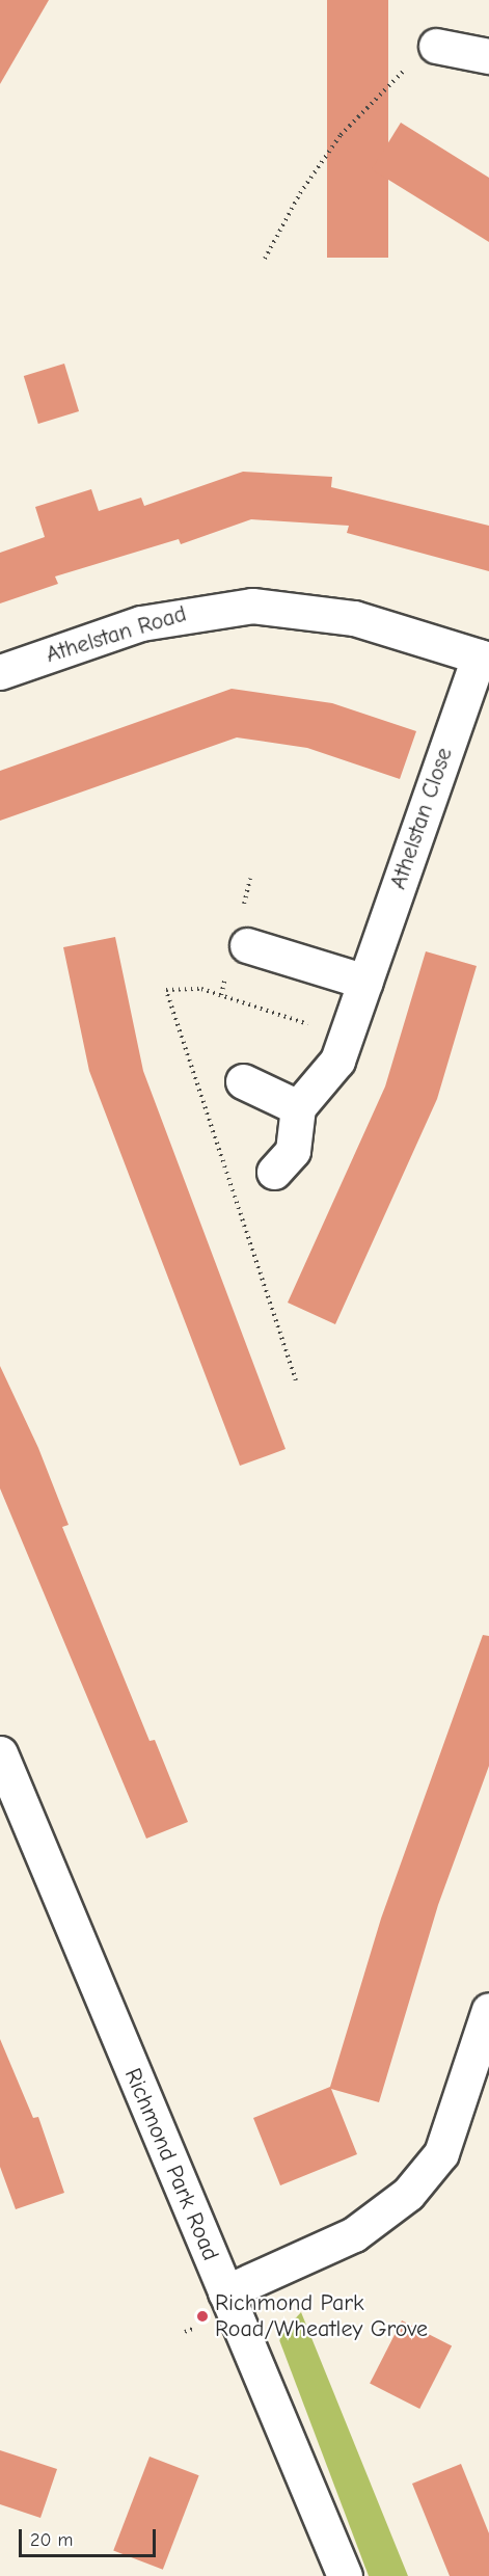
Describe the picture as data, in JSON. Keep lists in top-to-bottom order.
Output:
{
  "streets": {
    "street": ["Athelstan Road", "Athelstan Close", "Richmond Park Road"]
  },
  "crossings": [
    ["Athelstan Road", "Athelstan Close"]
  ],
  "places": ["Richmond Park Road/Wheatley Grove"],
  "scale_bar": "20 m"
}
